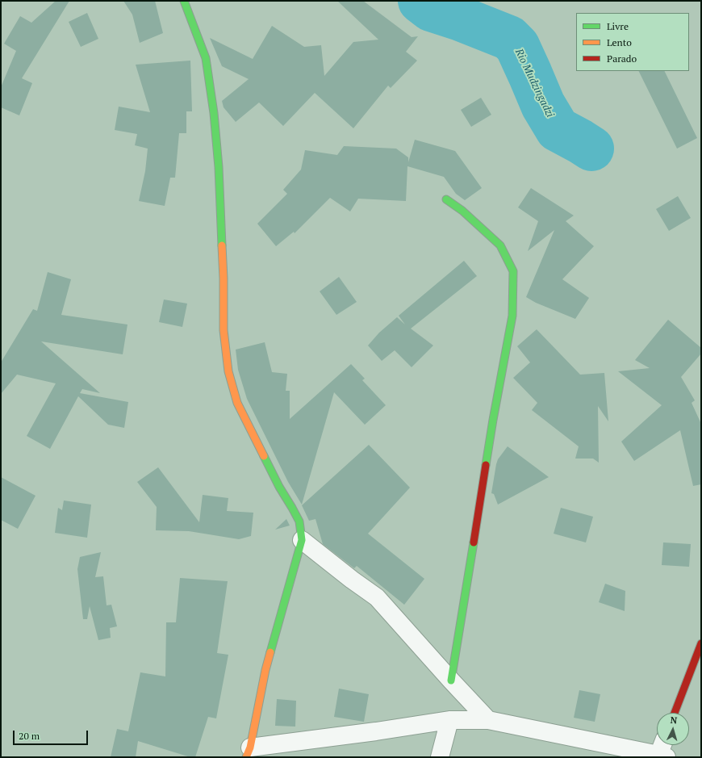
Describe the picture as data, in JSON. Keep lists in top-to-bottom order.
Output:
{
  "water": ["Rio Mudzingadzi"],
  "legend": ["Livre", "Lento", "Parado"],
  "scale_bar": "20 m",
  "north": "top"
}
